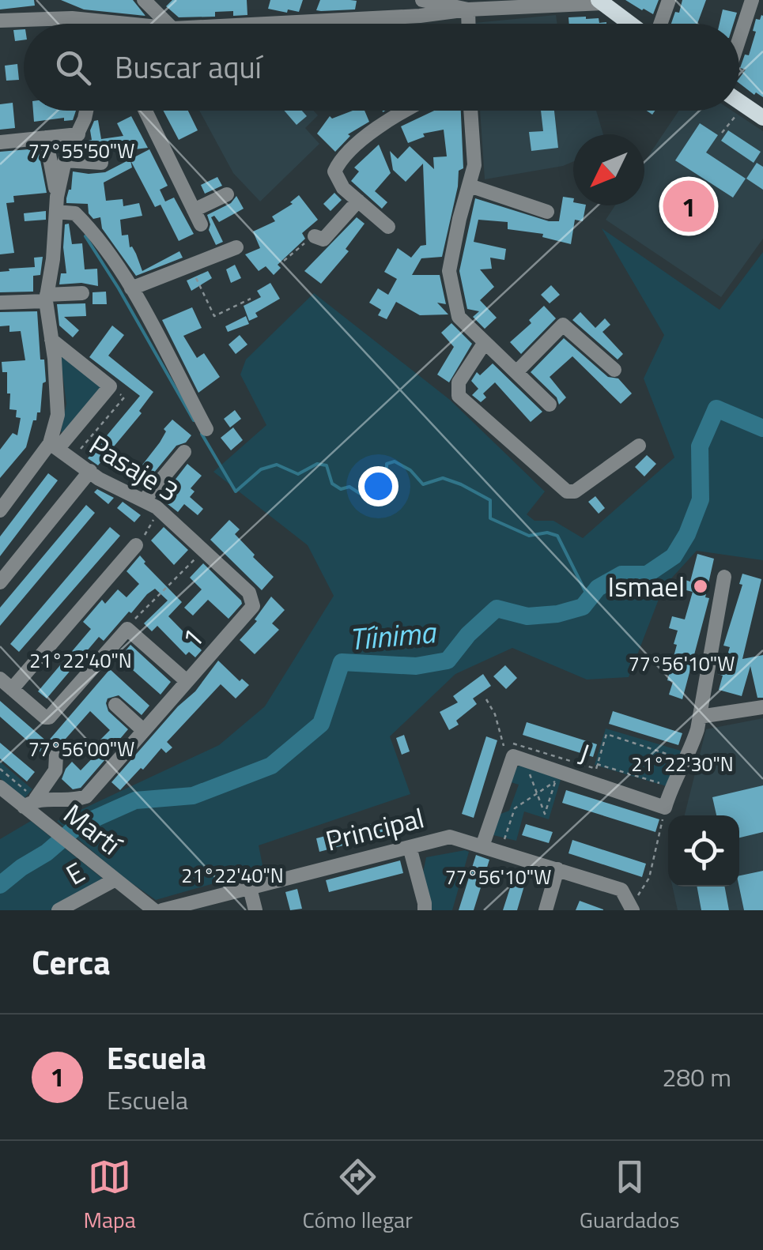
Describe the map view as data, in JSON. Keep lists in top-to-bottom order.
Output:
{
  "streets": {
    "street": [
      "Pasaje 3",
      "1",
      "J",
      "Martí",
      "Principal",
      "E"
    ]
  },
  "crossings": [
    ["Pasaje 3", "1"],
    ["1", "Martí"],
    ["J", "Principal"],
    ["Martí", "E"]
  ],
  "water": ["Tíinima"],
  "places": ["Ismael"],
  "north": "bottom left",
  "page": {
    "search": "Buscar aquí",
    "pins": "1",
    "heading": "Cerca",
    "list": [
      {
        "mark": "1",
        "name": "Escuela",
        "note": "Escuela",
        "value": "280 m"
      }
    ],
    "nav": ["Mapa", "Cómo llegar", "Guardados"]
  },
  "coordinates": [
    "77°55'50\"W",
    "21°22'40\"N",
    "77°56'10\"W",
    "77°56'00\"W",
    "21°22'30\"N"
  ]
}
